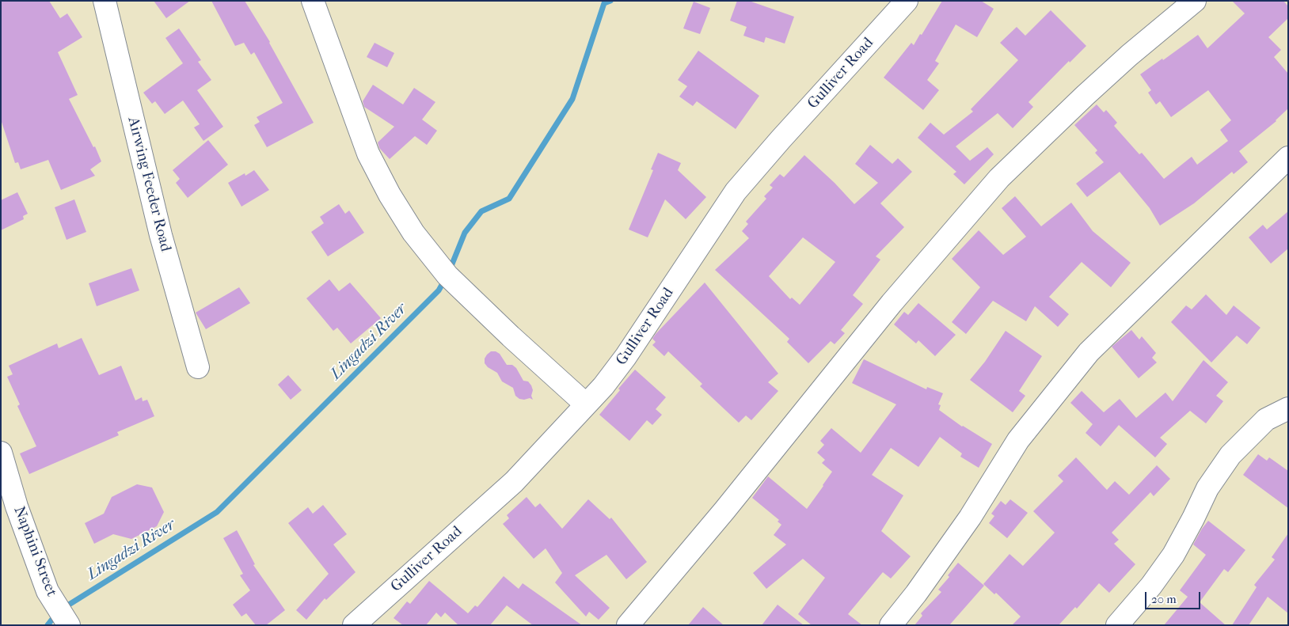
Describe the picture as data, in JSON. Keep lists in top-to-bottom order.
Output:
{
  "streets": {
    "street": ["Gulliver Road", "Airwing Feeder Road", "Naphini Street"]
  },
  "water": ["Lingadzi River"],
  "scale_bar": "20 m"
}
